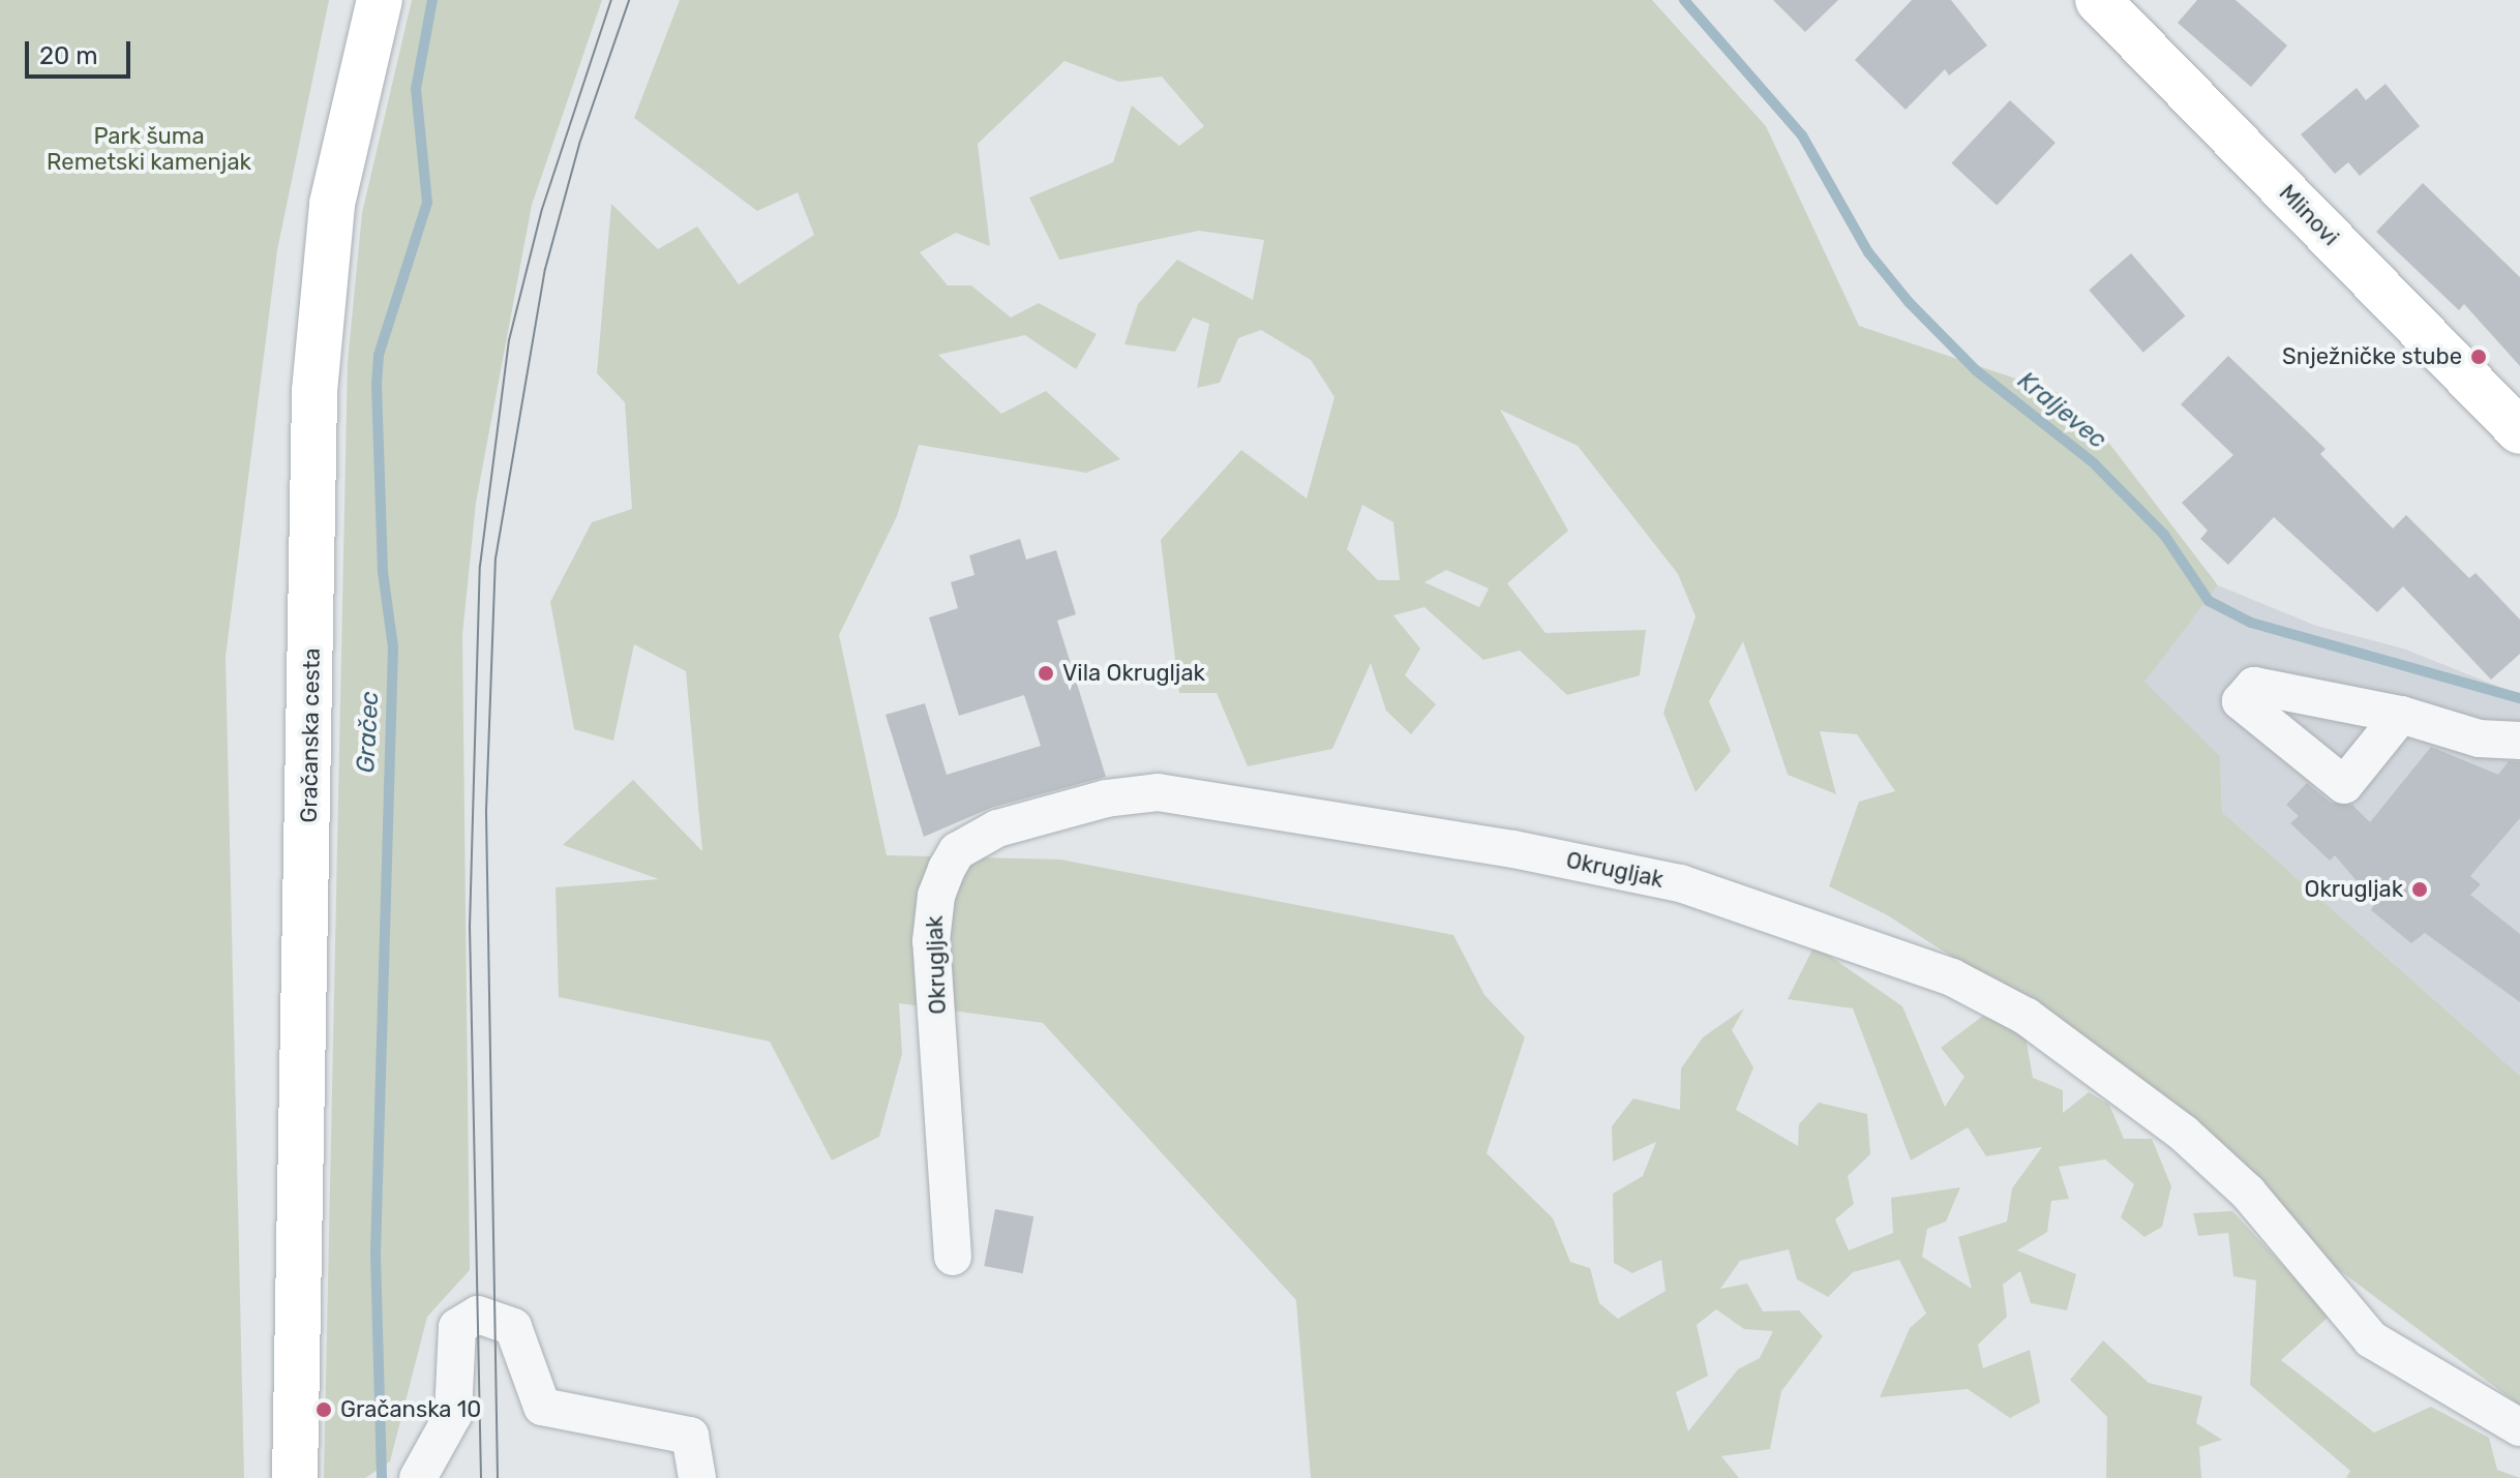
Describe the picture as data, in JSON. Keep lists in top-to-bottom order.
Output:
{
  "streets": {
    "main road": ["Mlinovi", "Gračanska cesta"],
    "street": ["Okrugljak"]
  },
  "water": ["Kraljevec", "Gračec"],
  "parks": ["Park šuma Remetski kamenjak"],
  "places": [
    "Snježničke stube",
    "Vila Okrugljak",
    "Okrugljak",
    "Gračanska 10"
  ],
  "scale_bar": "20 m"
}
